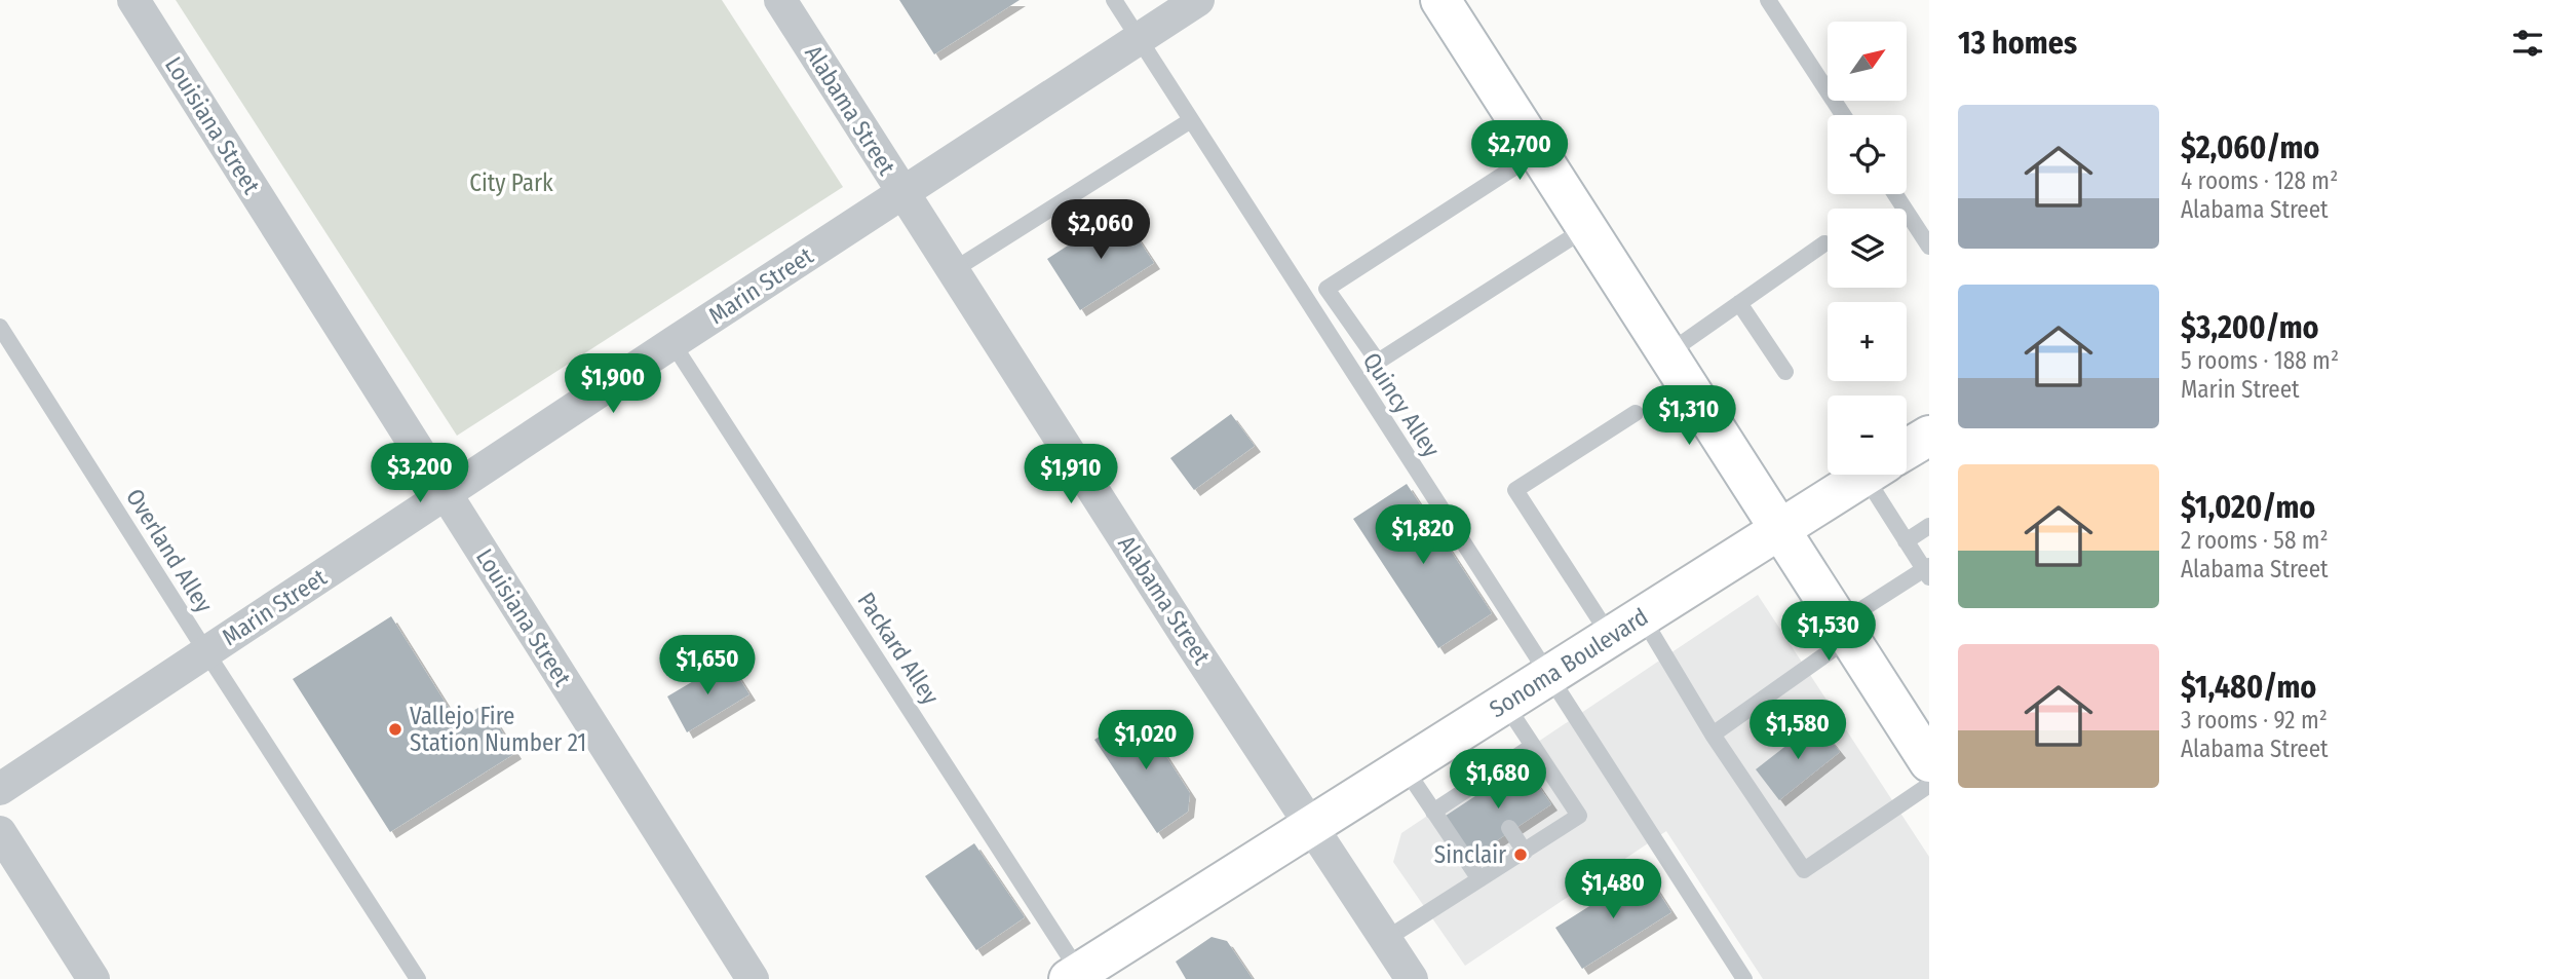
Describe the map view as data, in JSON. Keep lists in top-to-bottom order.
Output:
{
  "streets": {
    "main road": ["Sonoma Boulevard"],
    "street": ["Alabama Street", "Louisiana Street", "Marin Street"],
    "lane": ["Quincy Alley", "Overland Alley", "Packard Alley"]
  },
  "crossings": [
    ["Alabama Street", "Marin Street"],
    ["Alabama Street", "Sonoma Boulevard"],
    ["Louisiana Street", "Marin Street"],
    ["Marin Street", "Quincy Alley"],
    ["Marin Street", "Overland Alley"],
    ["Marin Street", "Packard Alley"],
    ["Quincy Alley", "Sonoma Boulevard"],
    ["Packard Alley", "Sonoma Boulevard"]
  ],
  "parks": ["City Park"],
  "places": ["Vallejo Fire Station Number 21", "Sinclair"],
  "north": "top right",
  "page": {
    "heading": "13 homes",
    "map_buttons": ["+", "−"],
    "list": [
      {
        "name": "$2,060/mo",
        "note": "4 rooms · 128 m² · Alabama Street"
      },
      {
        "name": "$3,200/mo",
        "note": "5 rooms · 188 m² · Marin Street"
      },
      {
        "name": "$1,020/mo",
        "note": "2 rooms · 58 m² · Alabama Street"
      },
      {
        "name": "$1,480/mo",
        "note": "3 rooms · 92 m² · Alabama Street"
      }
    ],
    "price": [
      "$2,700",
      "$2,060",
      "$1,900",
      "$1,310",
      "$3,200",
      "$1,910",
      "$1,820",
      "$1,530",
      "$1,650",
      "$1,580",
      "$1,020",
      "$1,680",
      "$1,480"
    ]
  }
}
